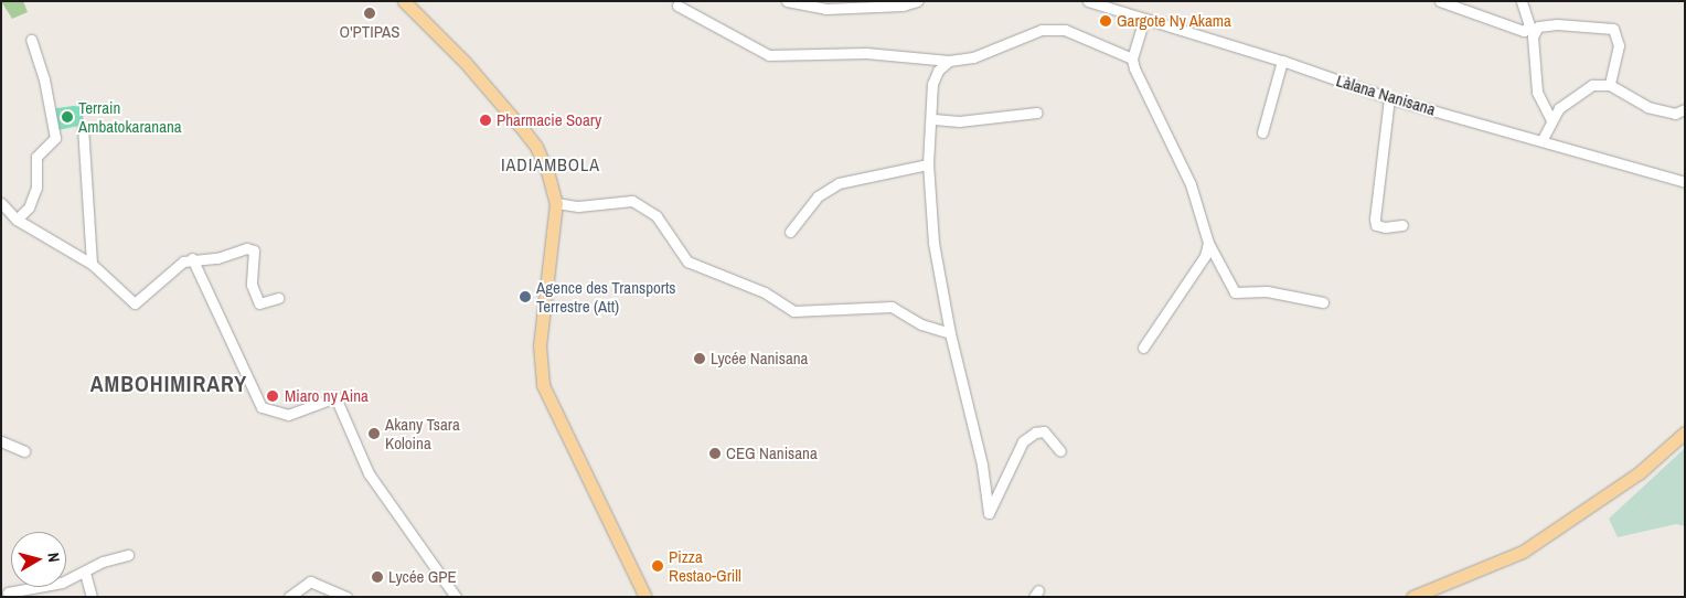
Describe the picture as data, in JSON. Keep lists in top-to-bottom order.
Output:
{
  "streets": {
    "street": ["Làlana Nanisana"]
  },
  "districts": ["IADIAMBOLA", "AMBOHIMIRARY"],
  "places": [
    "O'PTIPAS",
    "Gargote Ny Akama",
    "Terrain Ambatokaranana",
    "Pharmacie Soary",
    "Agence des Transports Terrestre (Att)",
    "Lycée Nanisana",
    "Miaro ny Aina",
    "Akany Tsara Koloina",
    "CEG Nanisana",
    "Pizza Restao-Grill",
    "Lycée GPE"
  ],
  "north": "right"
}
